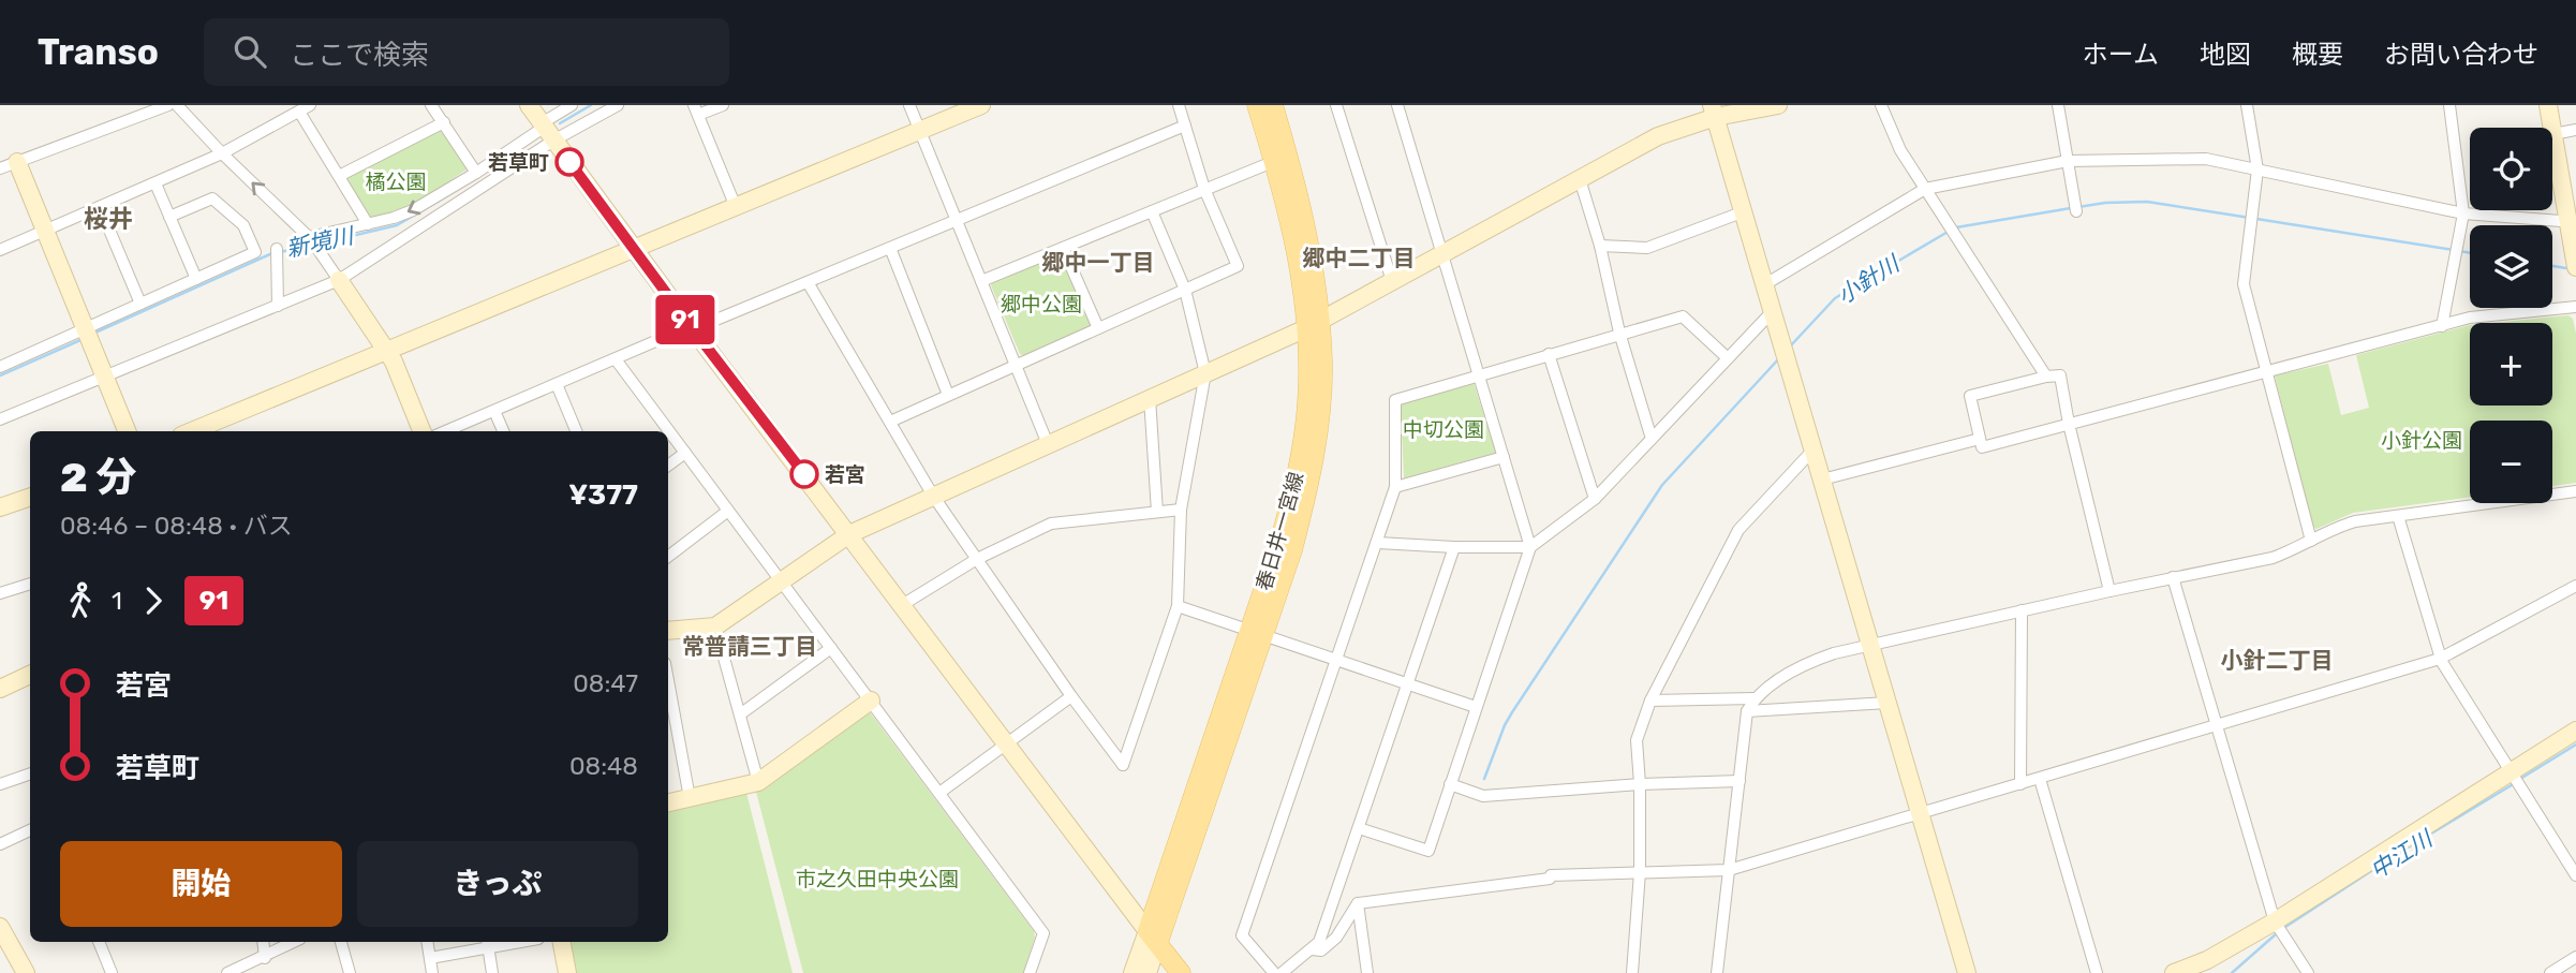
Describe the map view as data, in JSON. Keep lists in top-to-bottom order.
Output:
{
  "streets": {
    "main road": ["春日井一宮線"]
  },
  "districts": [
    "桜井",
    "郷中二丁目",
    "郷中一丁目",
    "常普請三丁目",
    "小針二丁目"
  ],
  "water": ["新境川", "小針川", "中江川"],
  "parks": [
    "橘公園",
    "郷中公園",
    "中切公園",
    "小針公園",
    "市之久田中央公園"
  ],
  "places": ["若草町", "若宮"],
  "lines": ["bus line 91"],
  "page": {
    "header": "Transo",
    "search": "ここで検索",
    "nav": [
      "ホーム",
      "地図",
      "概要",
      "お問い合わせ"
    ],
    "on_map": "91",
    "map_buttons": ["+", "−"],
    "heading": ["2 分", "08:46 – 08:48 · バス", "¥377"],
    "legs": ["1", "91"],
    "list": [
      {
        "name": "若宮",
        "value": "08:47"
      },
      {
        "name": "若草町",
        "value": "08:48"
      }
    ],
    "buttons": ["開始", "きっぷ"]
  }
}
